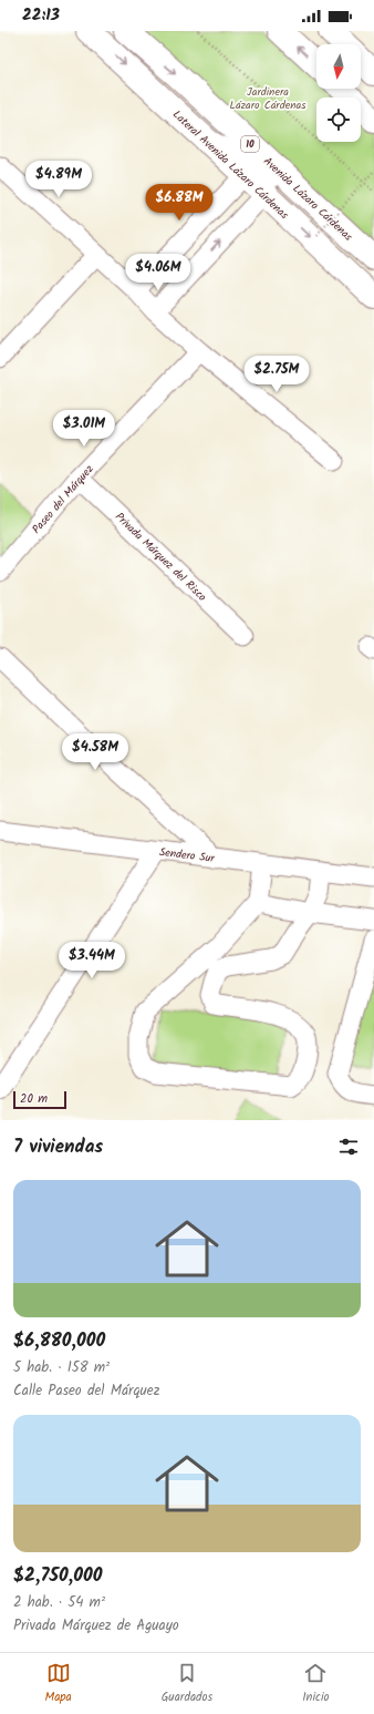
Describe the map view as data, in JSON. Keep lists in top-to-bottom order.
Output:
{
  "streets": {
    "main road": ["10", "Lateral Avenida Lázaro Cárdenas", "Avenida Lázaro Cárdenas"],
    "street": ["Paseo del Márquez", "Privada Márquez del Risco", "Sendero Sur"]
  },
  "crossings": [
    ["Paseo del Márquez", "Privada Márquez del Risco"]
  ],
  "parks": ["Jardinera Lázaro Cárdenas"],
  "scale_bar": "20 m",
  "north": "bottom",
  "page": {
    "status": "22:13",
    "price": [
      "$4.89M",
      "$6.88M",
      "$4.06M",
      "$2.75M",
      "$3.01M",
      "$4.58M",
      "$3.44M"
    ],
    "scale": "20 m",
    "heading": "7 viviendas",
    "list": [
      {
        "name": "$6,880,000",
        "note": "5 hab. · 158 m² · Calle Paseo del Márquez"
      },
      {
        "name": "$2,750,000",
        "note": "2 hab. · 54 m² · Privada Márquez de Aguayo"
      }
    ],
    "tabs": ["Mapa", "Guardados", "Inicio"]
  }
}
